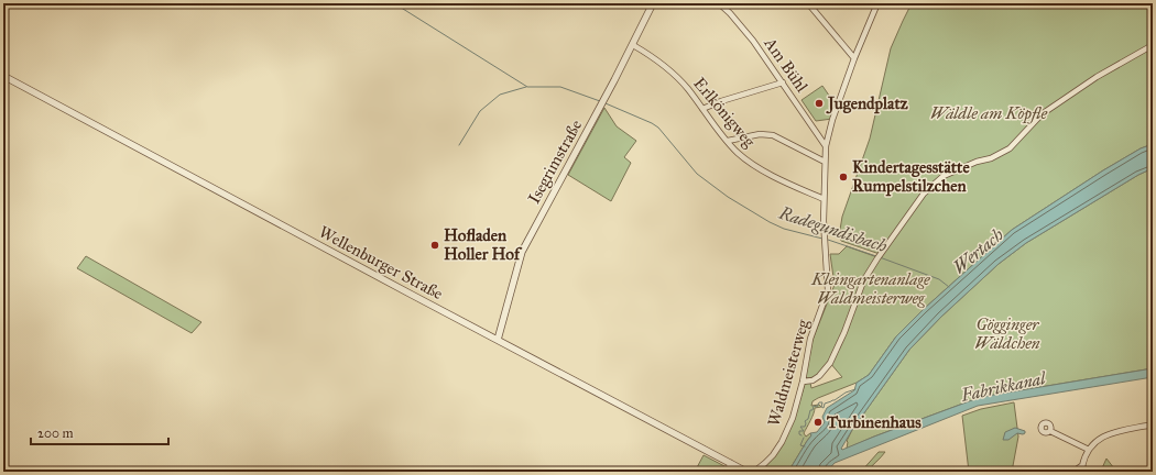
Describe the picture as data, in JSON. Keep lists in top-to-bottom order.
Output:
{
  "streets": {
    "street": [
      "Am Bühl",
      "Erlkönigweg",
      "Isegrimstraße",
      "Wellenburger Straße",
      "Waldmeisterweg"
    ]
  },
  "crossings": [
    ["Am Bühl", "Waldmeisterweg"],
    ["Erlkönigweg", "Isegrimstraße"],
    ["Erlkönigweg", "Waldmeisterweg"],
    ["Isegrimstraße", "Wellenburger Straße"]
  ],
  "water": ["Radegundisbach", "Wertach", "Fabrikkanal"],
  "parks": ["Wäldle am Köpfle", "Kleingartenanlage Waldmeisterweg", "Gögginger Wäldchen"],
  "places": [
    "Jugendplatz",
    "Kindertagesstätte Rumpelstilzchen",
    "Hofladen Holler Hof",
    "Turbinenhaus"
  ],
  "scale_bar": "200 m"
}
